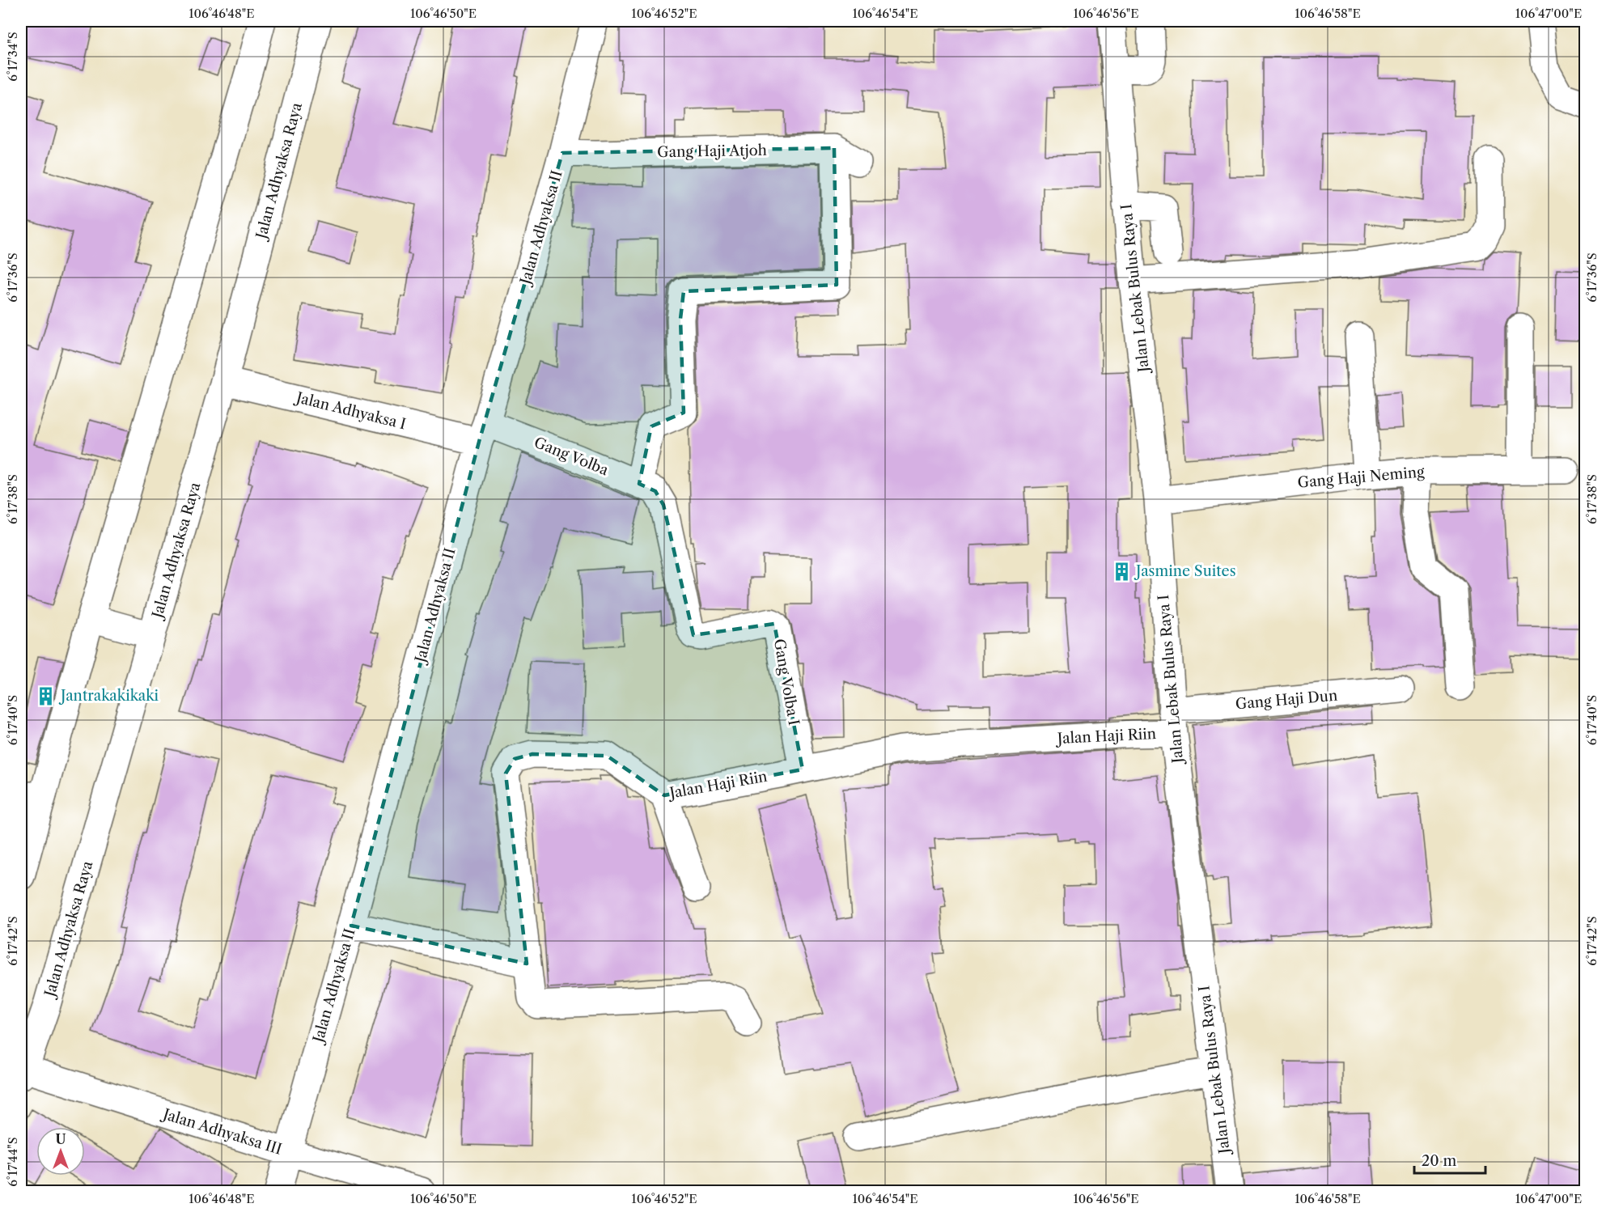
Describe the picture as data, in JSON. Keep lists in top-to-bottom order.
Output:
{
  "streets": {
    "street": [
      "Gang Haji Atjoh",
      "Jalan Adhyaksa Raya",
      "Jalan Adhyaksa II",
      "Jalan Lebak Bulus Raya I",
      "Jalan Adhyaksa I",
      "Gang Volba",
      "Gang Haji Neming",
      "Gang Volba I",
      "Gang Haji Dun",
      "Jalan Haji Riin",
      "Jalan Adhyaksa III"
    ]
  },
  "crossings": [
    ["Gang Haji Atjoh", "Jalan Adhyaksa II"],
    ["Jalan Adhyaksa Raya", "Jalan Adhyaksa I"],
    ["Jalan Adhyaksa Raya", "Jalan Adhyaksa III"],
    ["Jalan Adhyaksa II", "Jalan Adhyaksa I"],
    ["Jalan Adhyaksa II", "Gang Volba"],
    ["Jalan Adhyaksa II", "Jalan Adhyaksa III"],
    ["Jalan Lebak Bulus Raya I", "Gang Haji Neming"],
    ["Jalan Lebak Bulus Raya I", "Gang Haji Dun"],
    ["Jalan Lebak Bulus Raya I", "Jalan Haji Riin"],
    ["Jalan Adhyaksa I", "Gang Volba"],
    ["Gang Volba", "Gang Volba I"],
    ["Gang Volba I", "Jalan Haji Riin"],
    ["Gang Haji Dun", "Jalan Haji Riin"]
  ],
  "places": {
    "building": ["Jasmine Suites", "Jantrakakikaki"]
  },
  "scale_bar": "20 m",
  "north": "top",
  "coordinates": [
    "106°46'48\"E",
    "106°46'50\"E",
    "106°46'52\"E",
    "106°46'54\"E",
    "106°46'56\"E",
    "106°46'58\"E",
    "106°47'00\"E",
    "6°17'34\"S",
    "6°17'36\"S",
    "6°17'38\"S",
    "6°17'40\"S",
    "6°17'42\"S",
    "6°17'44\"S"
  ]
}
